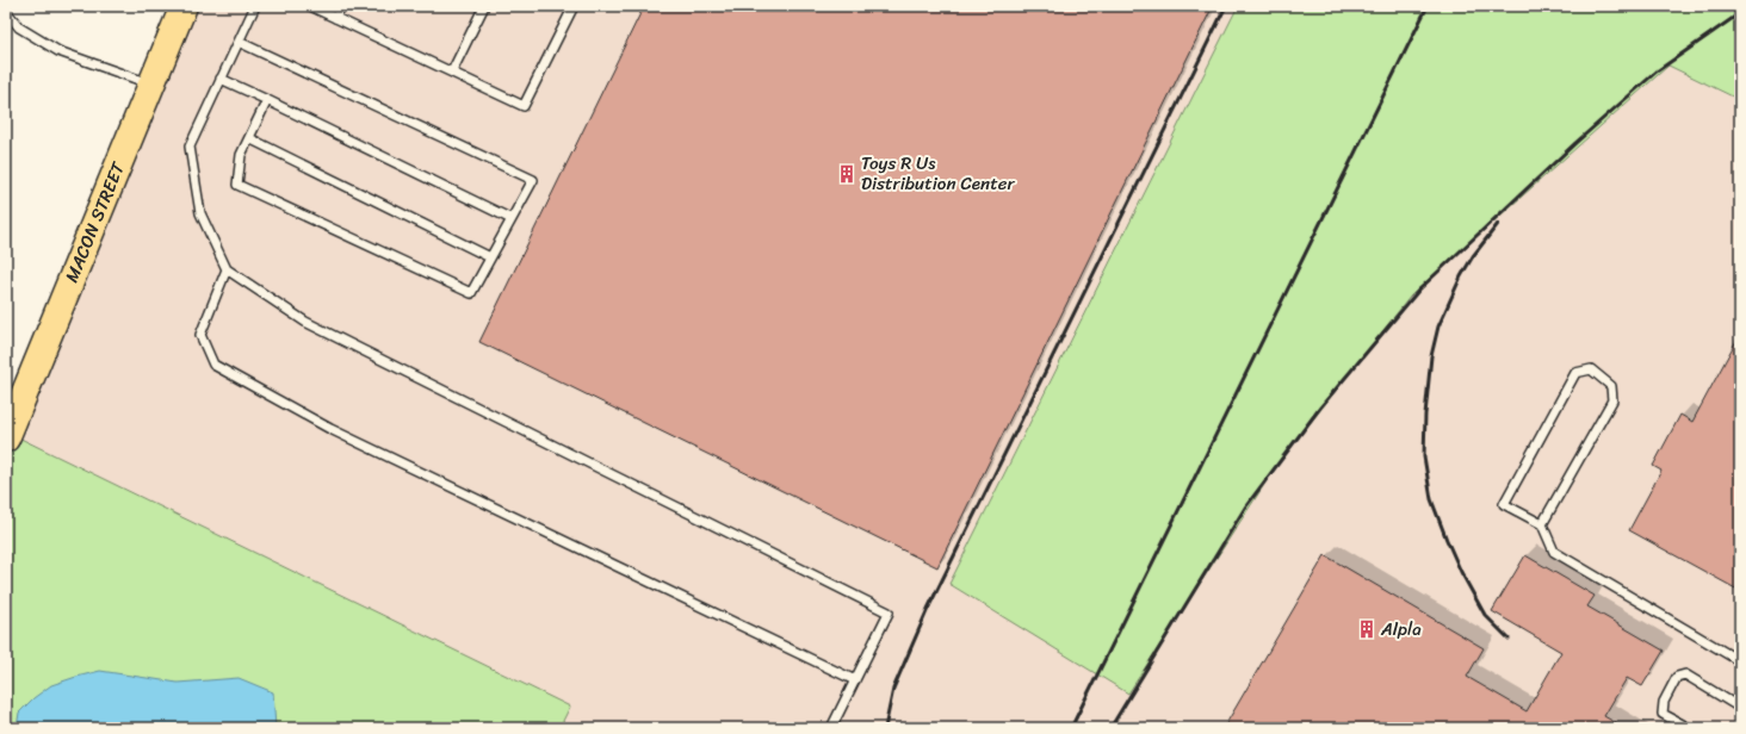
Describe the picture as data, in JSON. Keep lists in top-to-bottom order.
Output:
{
  "streets": {
    "main road": ["MACON STREET"]
  },
  "places": {
    "building": ["Toys R Us Distribution Center", "Alpla"]
  }
}
